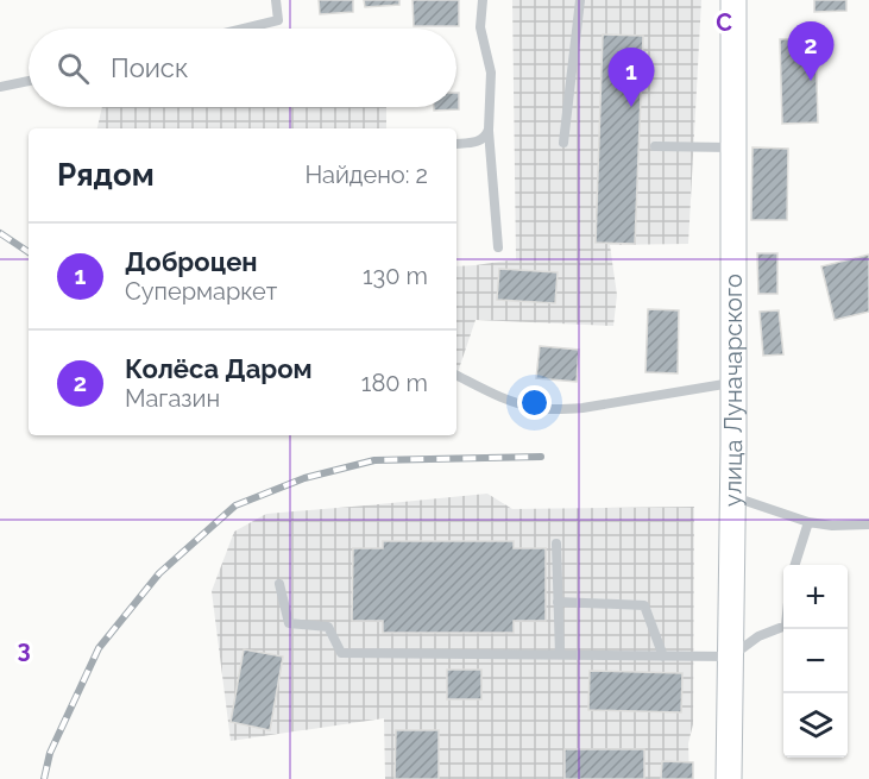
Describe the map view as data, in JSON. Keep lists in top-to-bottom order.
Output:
{
  "streets": {
    "main road": ["улица Луначарского"]
  },
  "page": {
    "pins": ["2", "1"],
    "search": "Поиск",
    "heading": ["Рядом", "Найдено: 2"],
    "list": [
      {
        "mark": "1",
        "name": "Доброцен",
        "note": "Супермаркет",
        "value": "130 m"
      },
      {
        "mark": "2",
        "name": "Колёса Даром",
        "note": "Магазин",
        "value": "180 m"
      }
    ],
    "map_buttons": ["+", "−"]
  },
  "grid": {
    "columns": ["C"],
    "rows": ["3"]
  }
}
